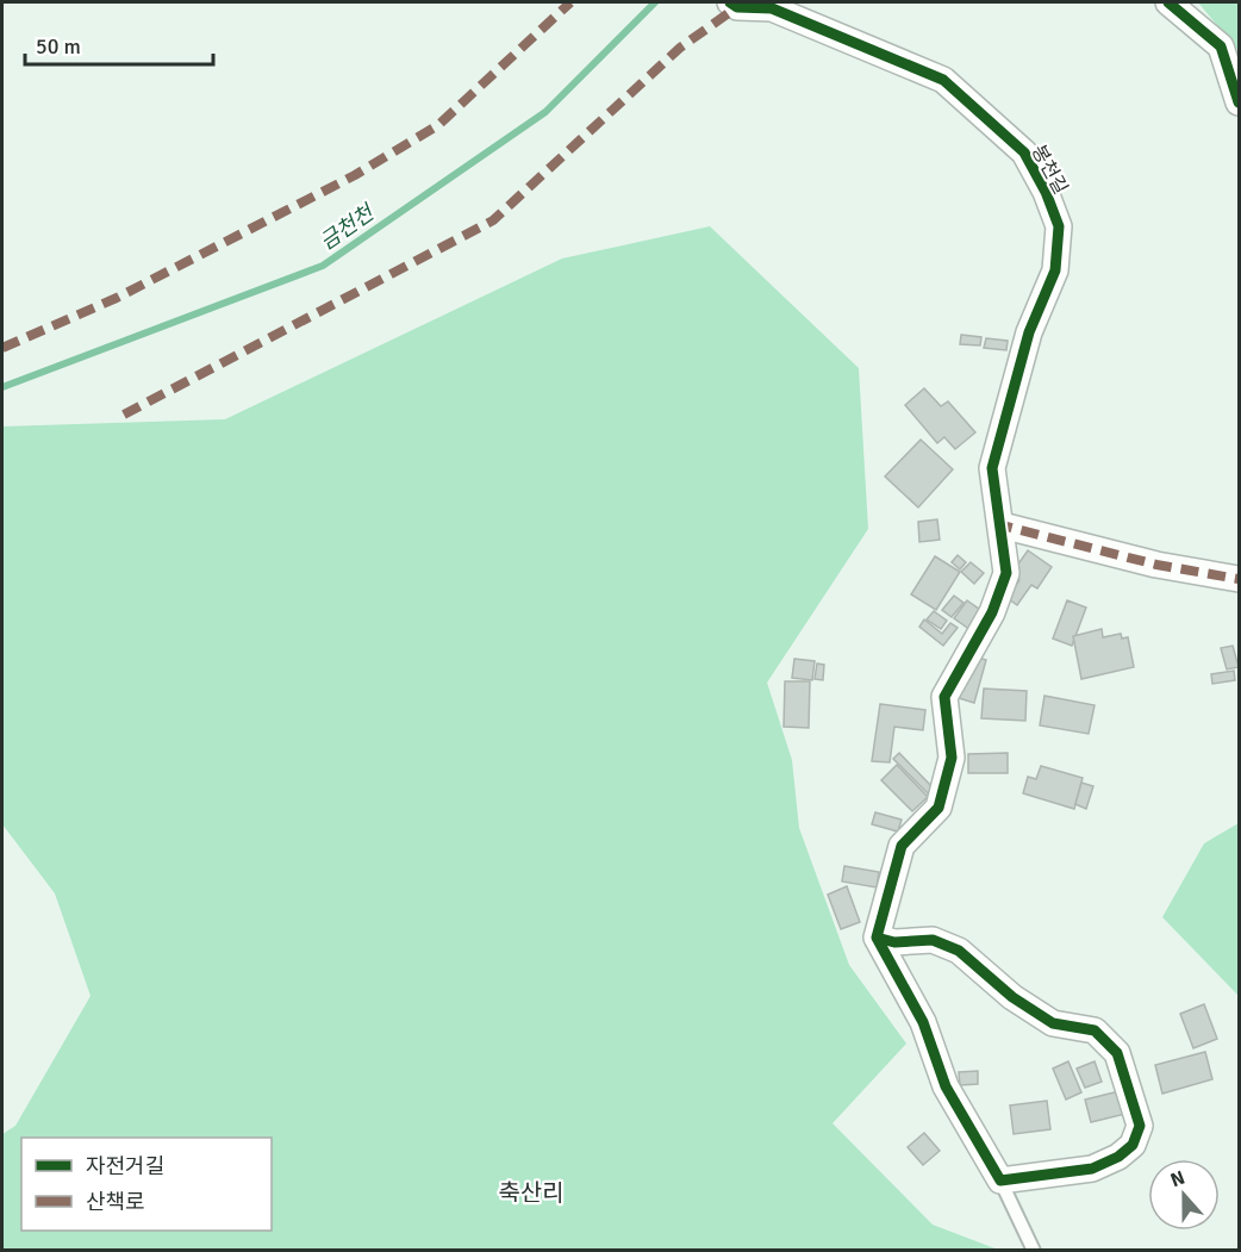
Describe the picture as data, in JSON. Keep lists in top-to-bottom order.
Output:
{
  "streets": {
    "street": ["봉천길"]
  },
  "districts": ["축산리"],
  "water": ["금천천"],
  "legend": ["자전거길", "산책로"],
  "scale_bar": "50 m",
  "north": "top"
}
